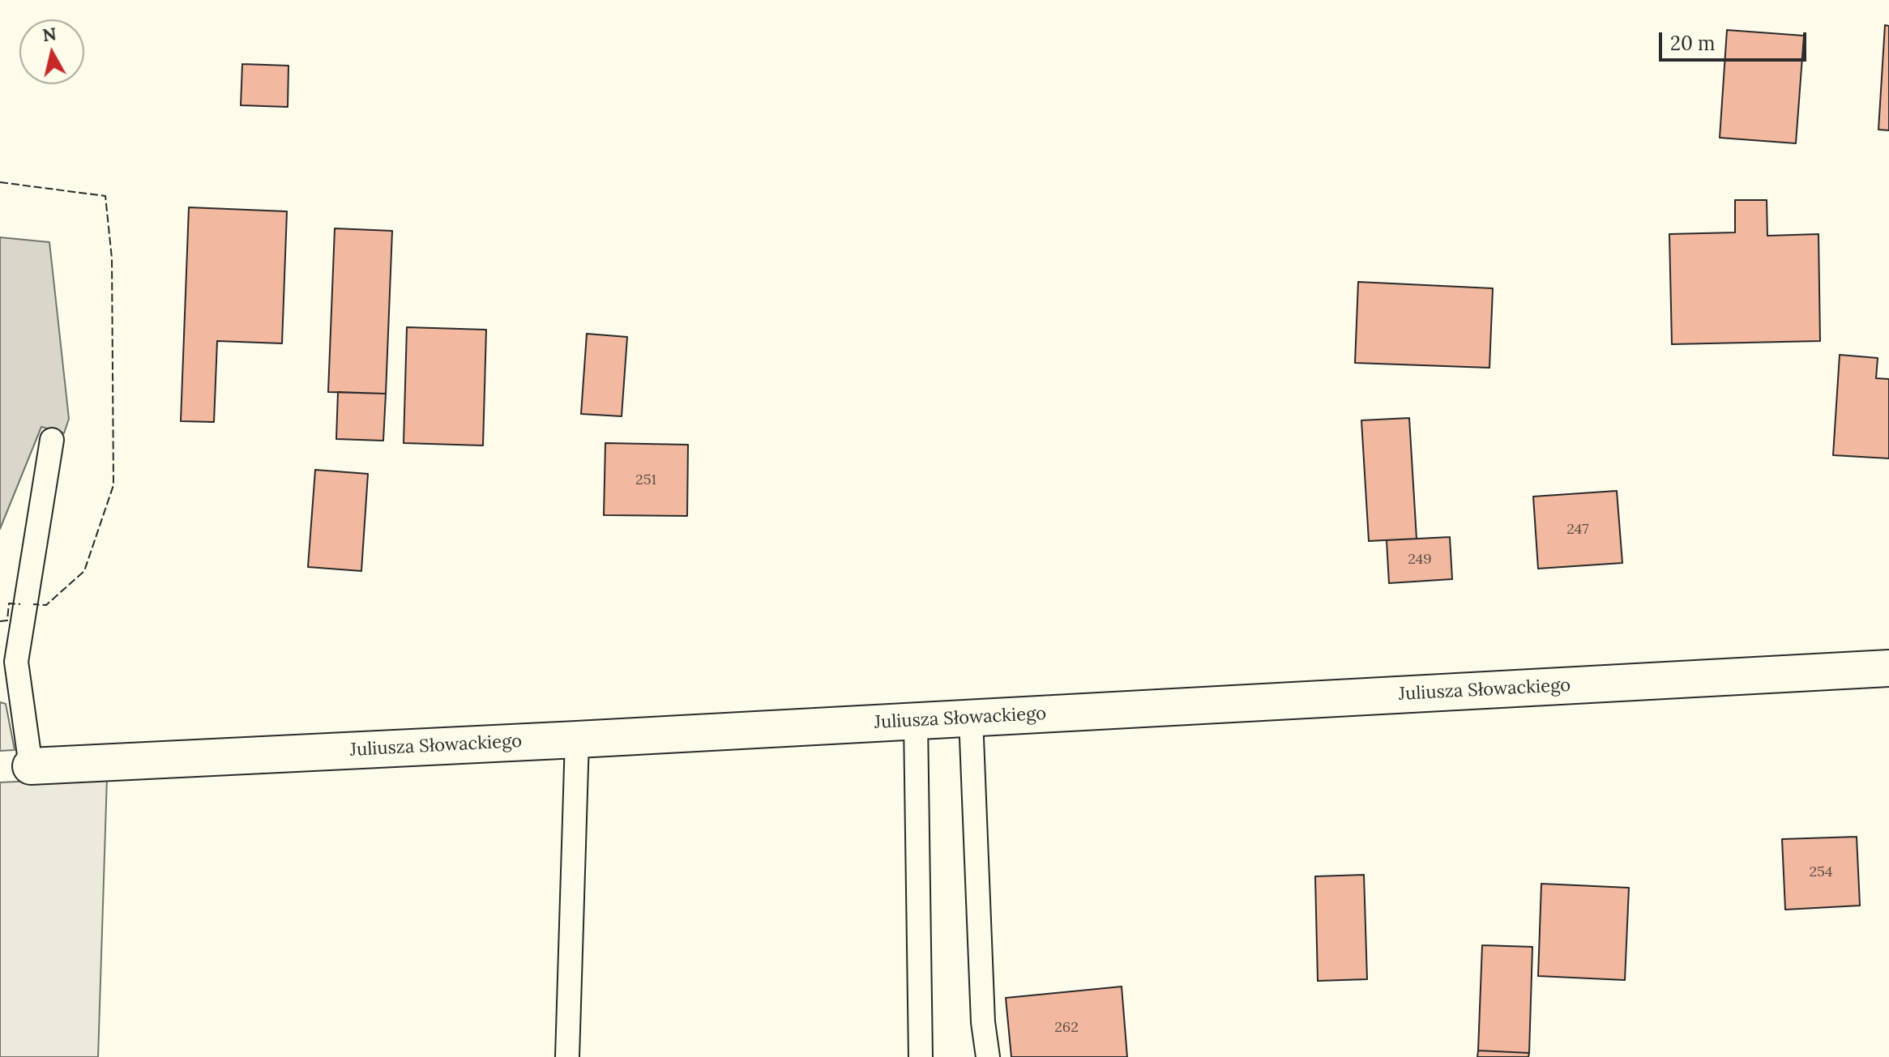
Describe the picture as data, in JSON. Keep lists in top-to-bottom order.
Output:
{
  "streets": {
    "street": ["Juliusza Słowackiego"]
  },
  "house_numbers": [
    "251",
    "247",
    "249",
    "254",
    "262"
  ],
  "scale_bar": "20 m",
  "north": "top"
}
